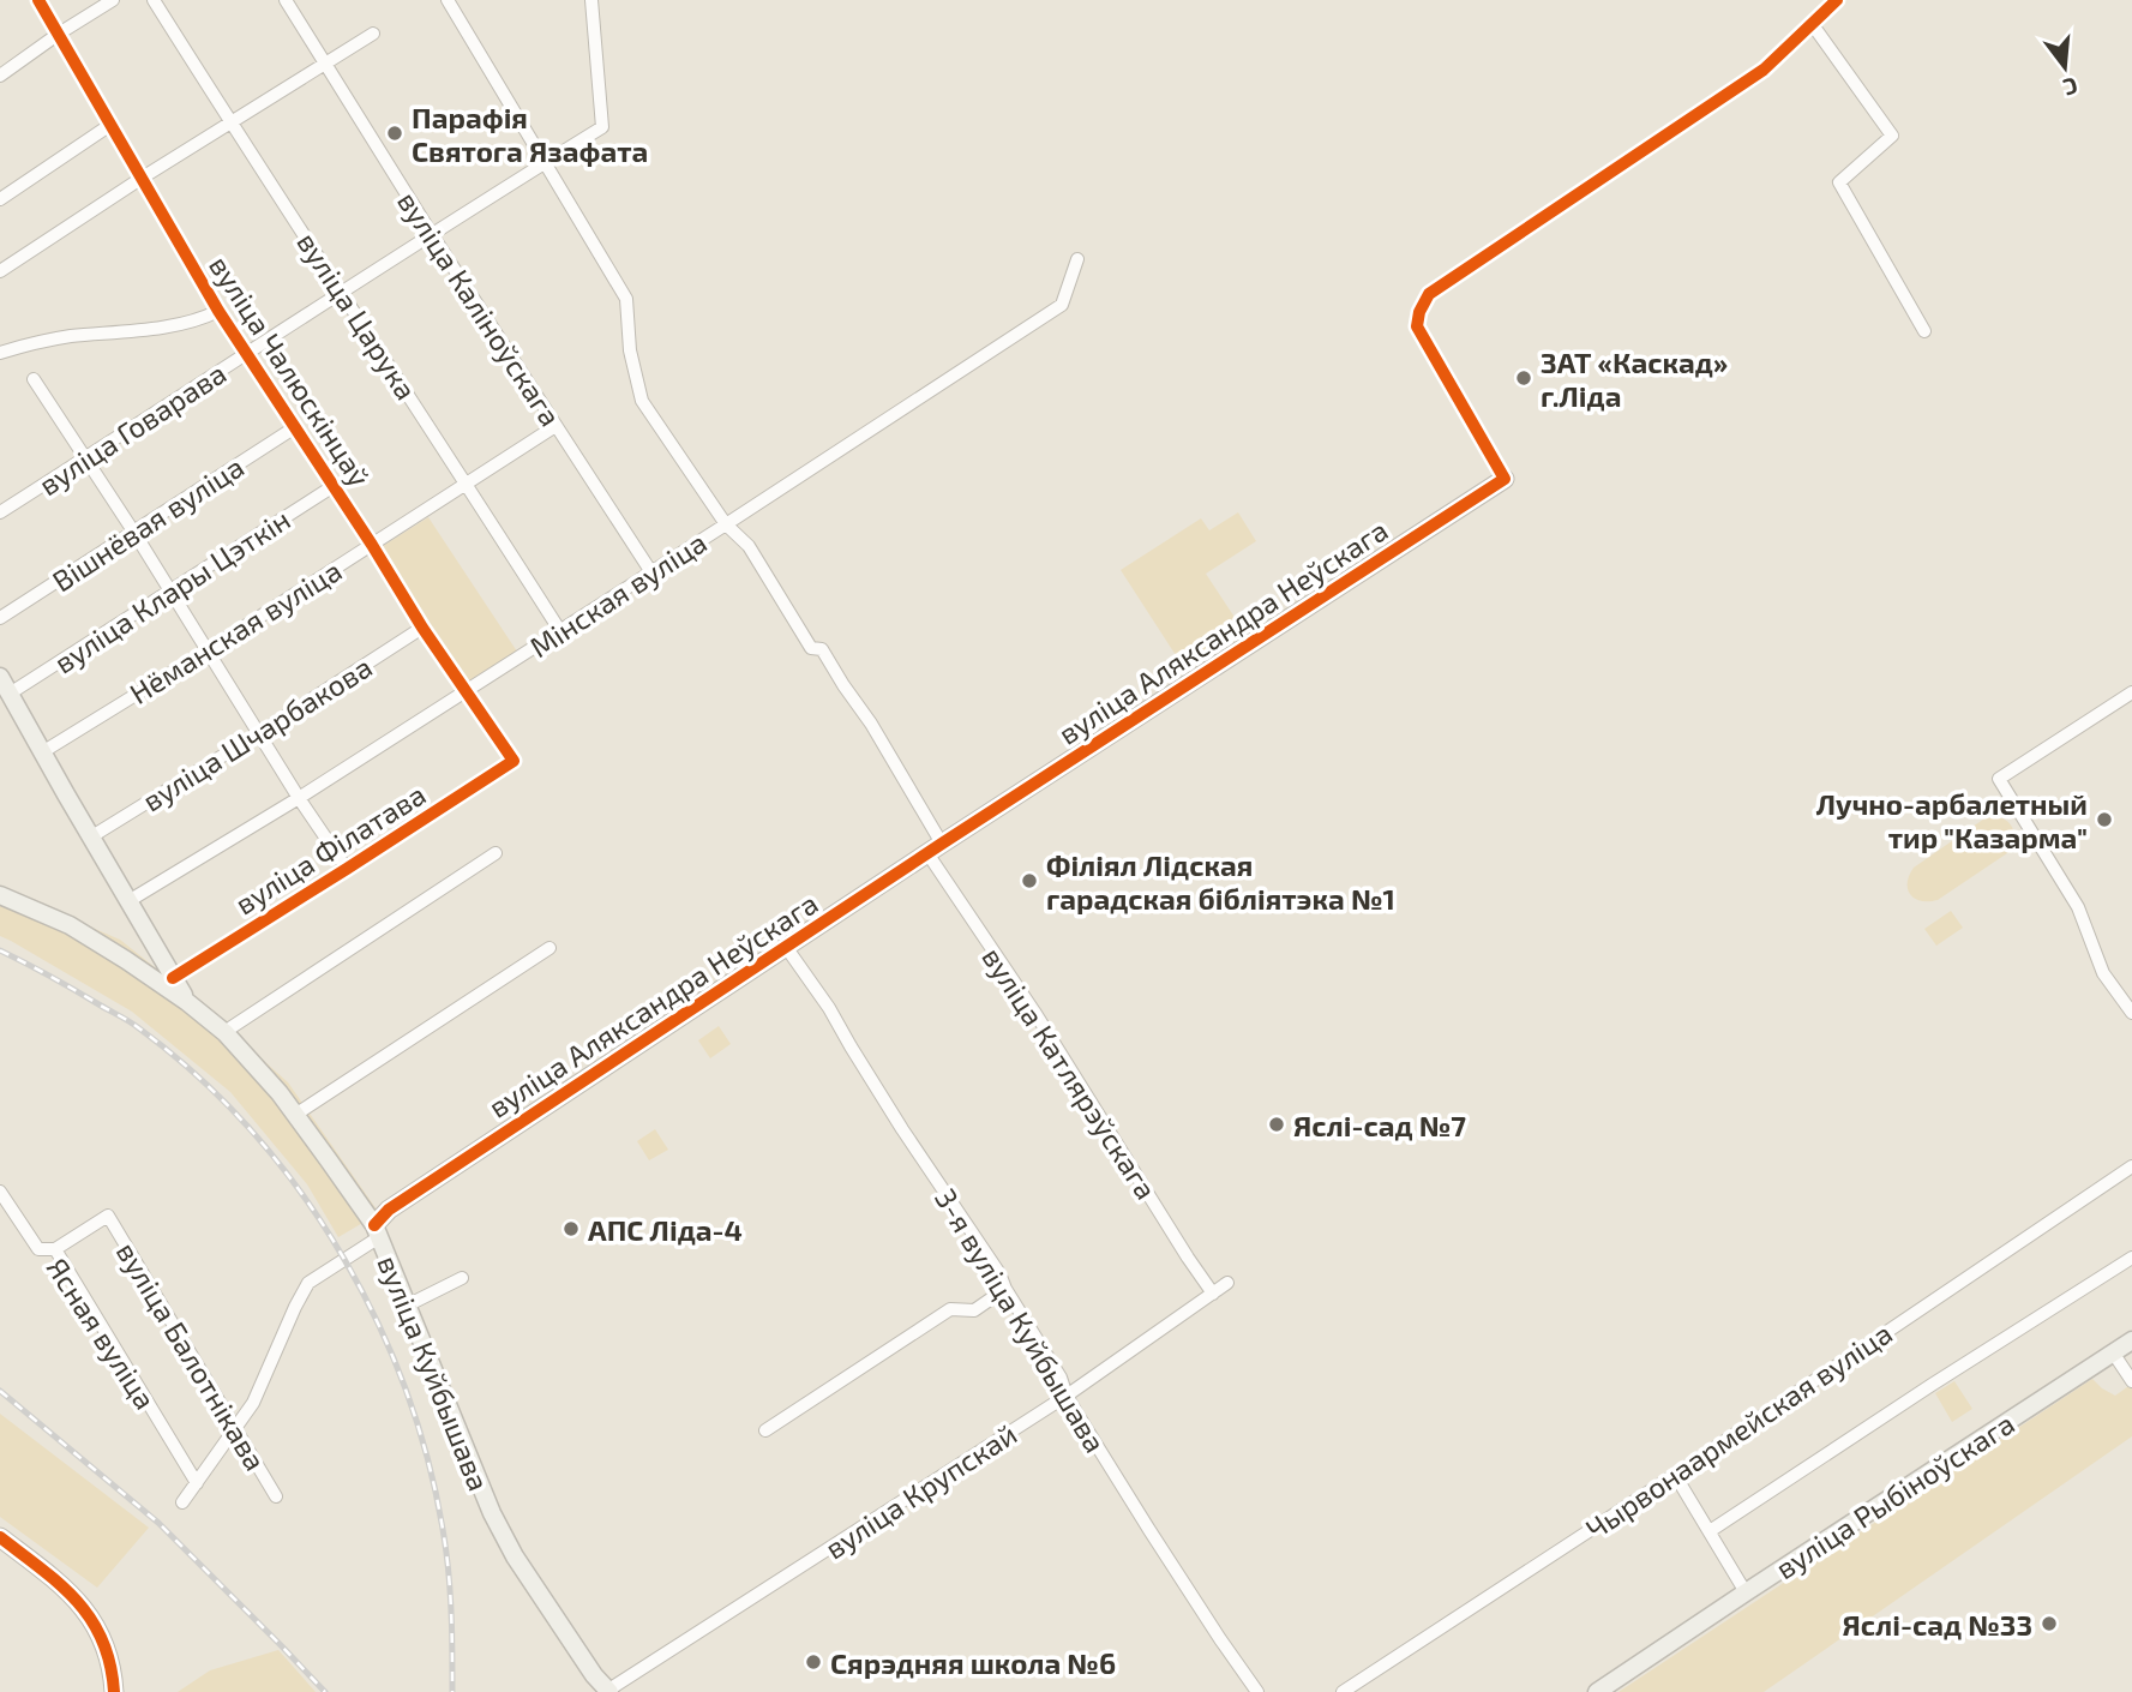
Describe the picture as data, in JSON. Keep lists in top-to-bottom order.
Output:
{
  "streets": {
    "main road": ["вуліца Аляксандра Неўскага", "вуліца Куйбышава", "вуліца Рыбіноўскага"],
    "street": [
      "вуліца Каліноўскага",
      "вуліца Царука",
      "вуліца Чалюскінцаў",
      "вуліца Говарава",
      "Вішнёвая вуліца",
      "вуліца Клары Цэткін",
      "Мінская вуліца",
      "Нёманская вуліца",
      "вуліца Шчарбакова",
      "вуліца Філатава",
      "вуліца Катлярэўскага",
      "3-я вуліца Куйбышава",
      "Ясная вуліца",
      "вуліца Балотнікава",
      "Чырвонаармейская вуліца",
      "вуліца Крупскай"
    ]
  },
  "crossings": [
    ["вуліца Каліноўскага", "вуліца Говарава"],
    ["вуліца Каліноўскага", "Мінская вуліца"],
    ["вуліца Каліноўскага", "Нёманская вуліца"],
    ["вуліца Царука", "вуліца Говарава"],
    ["вуліца Царука", "Мінская вуліца"],
    ["вуліца Царука", "Нёманская вуліца"],
    ["вуліца Чалюскінцаў", "вуліца Говарава"],
    ["вуліца Чалюскінцаў", "Вішнёвая вуліца"],
    ["вуліца Чалюскінцаў", "вуліца Клары Цэткін"],
    ["вуліца Чалюскінцаў", "Мінская вуліца"],
    ["вуліца Чалюскінцаў", "Нёманская вуліца"],
    ["вуліца Чалюскінцаў", "вуліца Шчарбакова"],
    ["вуліца Чалюскінцаў", "вуліца Філатава"],
    ["Мінская вуліца", "вуліца Катлярэўскага"],
    ["вуліца Аляксандра Неўскага", "вуліца Катлярэўскага"],
    ["вуліца Аляксандра Неўскага", "3-я вуліца Куйбышава"],
    ["вуліца Аляксандра Неўскага", "Ясная вуліца"],
    ["вуліца Аляксандра Неўскага", "вуліца Балотнікава"],
    ["вуліца Аляксандра Неўскага", "вуліца Куйбышава"],
    ["вуліца Катлярэўскага", "вуліца Крупскай"],
    ["3-я вуліца Куйбышава", "вуліца Крупскай"],
    ["Ясная вуліца", "вуліца Балотнікава"],
    ["вуліца Куйбышава", "вуліца Крупскай"]
  ],
  "places": [
    "Парафія Святога Язафата",
    "ЗАТ «Каскад» г.Ліда",
    "Лучно-арбалетный тир \"Казарма\"",
    "Філіял Лідская гарадская бібліятэка №1",
    "Яслі-сад №7",
    "АПС Ліда-4",
    "Яслі-сад №33",
    "Сярэдняя школа №6"
  ],
  "north": "bottom"
}
